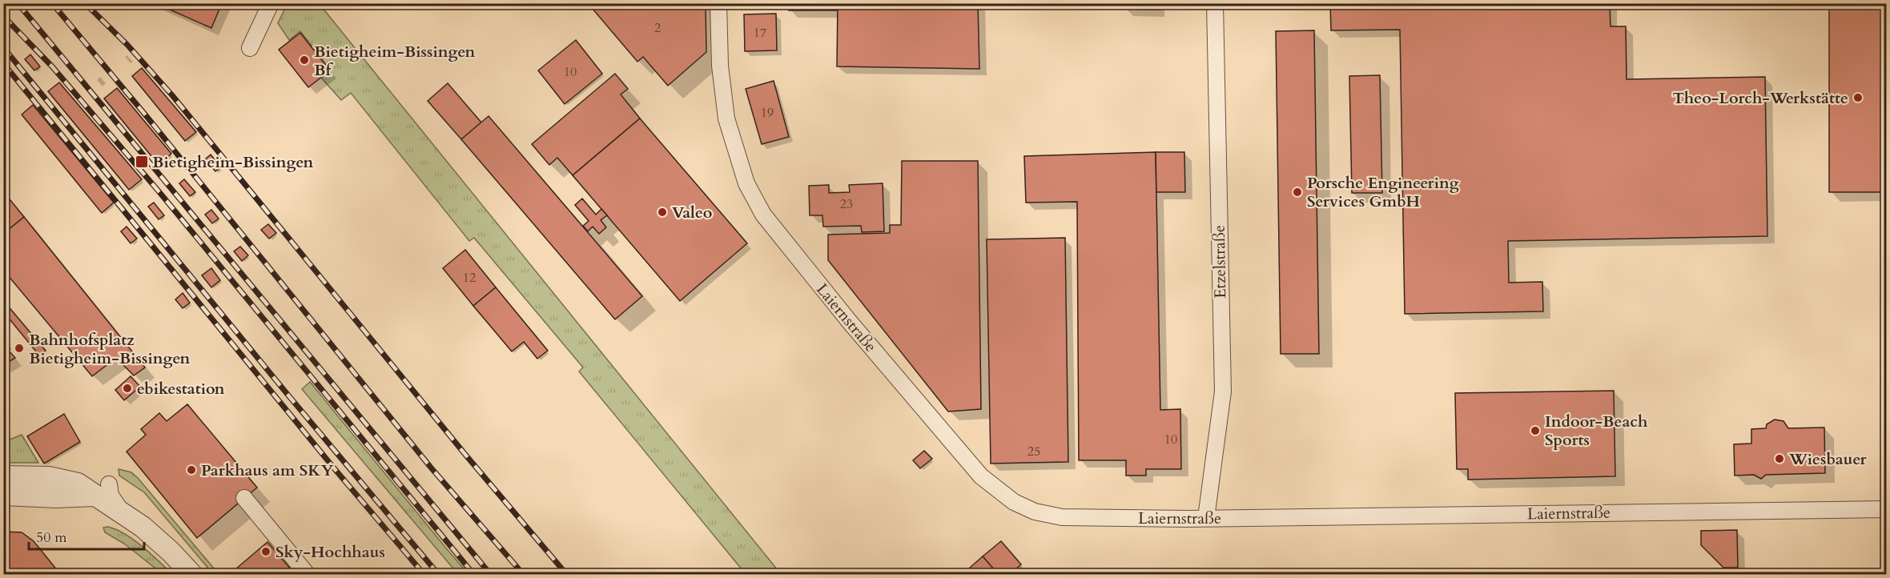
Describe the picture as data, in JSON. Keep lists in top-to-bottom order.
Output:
{
  "streets": {
    "street": ["Etzelstraße", "Laiernstraße"]
  },
  "crossings": [
    ["Etzelstraße", "Laiernstraße"]
  ],
  "places": {
    "other": [
      "Bietigheim-Bissingen Bf",
      "Theo-Lorch-Werkstätte",
      "Porsche Engineering Services GmbH",
      "Valeo",
      "Bahnhofsplatz Bietigheim-Bissingen",
      "ebikestation",
      "Indoor-Beach Sports",
      "Wiesbauer",
      "Parkhaus am SKY",
      "Sky-Hochhaus"
    ],
    "transit": ["Bietigheim-Bissingen"]
  },
  "house_numbers": [
    "2",
    "17",
    "10",
    "19",
    "23",
    "12",
    "10",
    "25"
  ],
  "scale_bar": "50 m"
}
